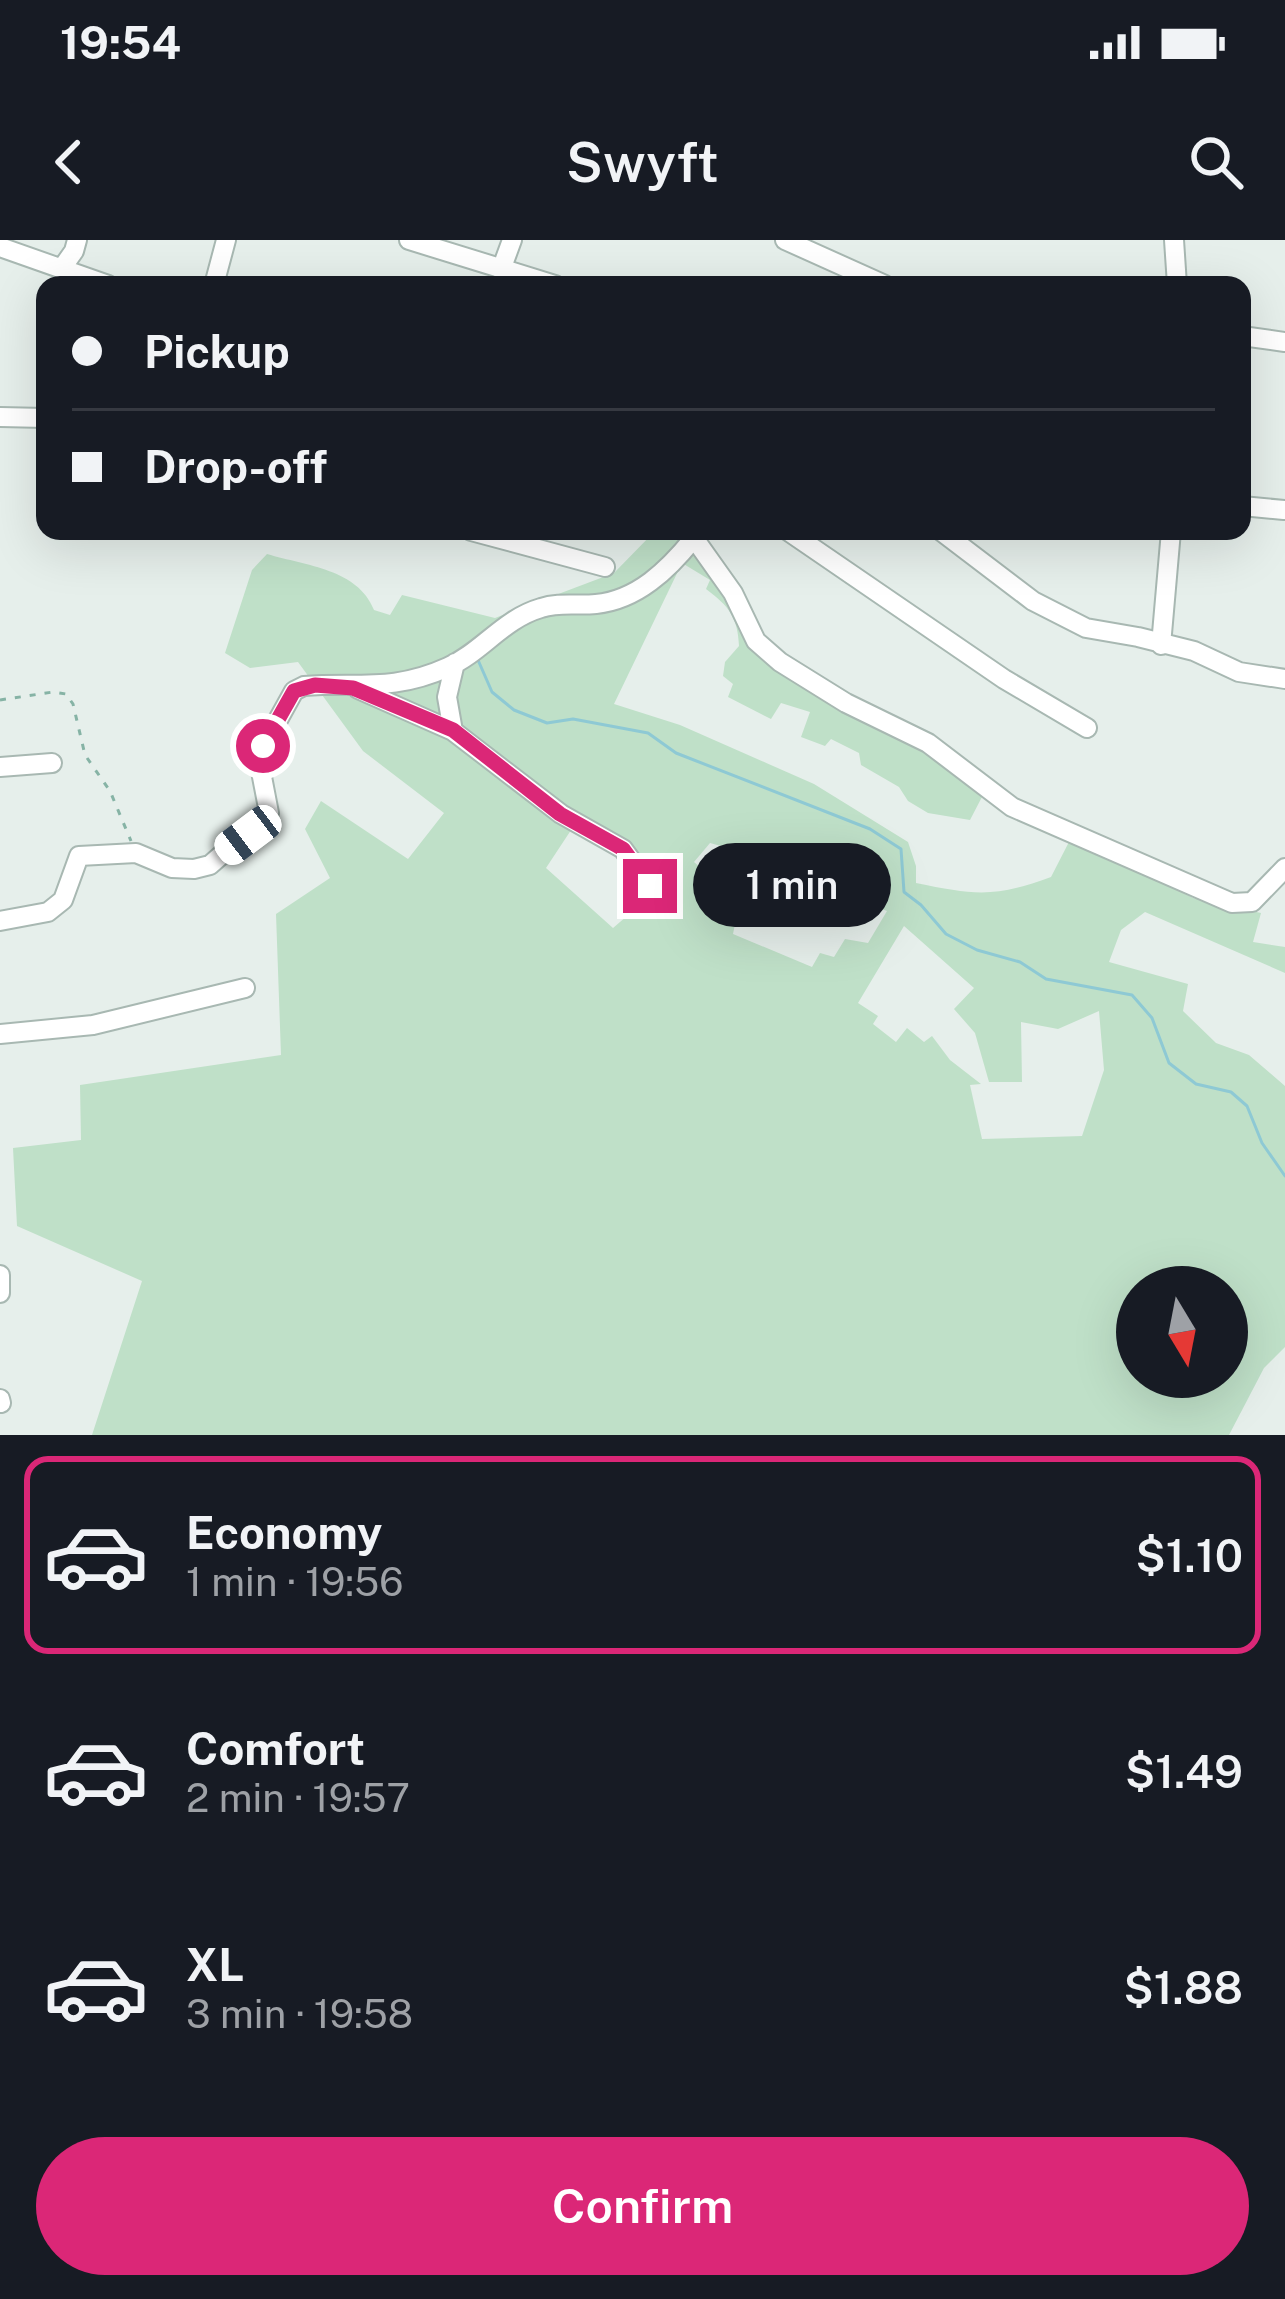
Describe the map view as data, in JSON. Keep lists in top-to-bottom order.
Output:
{
  "north": "bottom",
  "page": {
    "status": "19:54",
    "header": "Swyft",
    "banner": ["Pickup", "Drop-off"],
    "bubble": "1 min",
    "list": [
      {
        "name": "Economy",
        "note": "1 min · 19:56",
        "value": "$1.10"
      },
      {
        "name": "Comfort",
        "note": "2 min · 19:57",
        "value": "$1.49"
      },
      {
        "name": "XL",
        "note": "3 min · 19:58",
        "value": "$1.88"
      }
    ],
    "buttons": "Confirm"
  }
}
